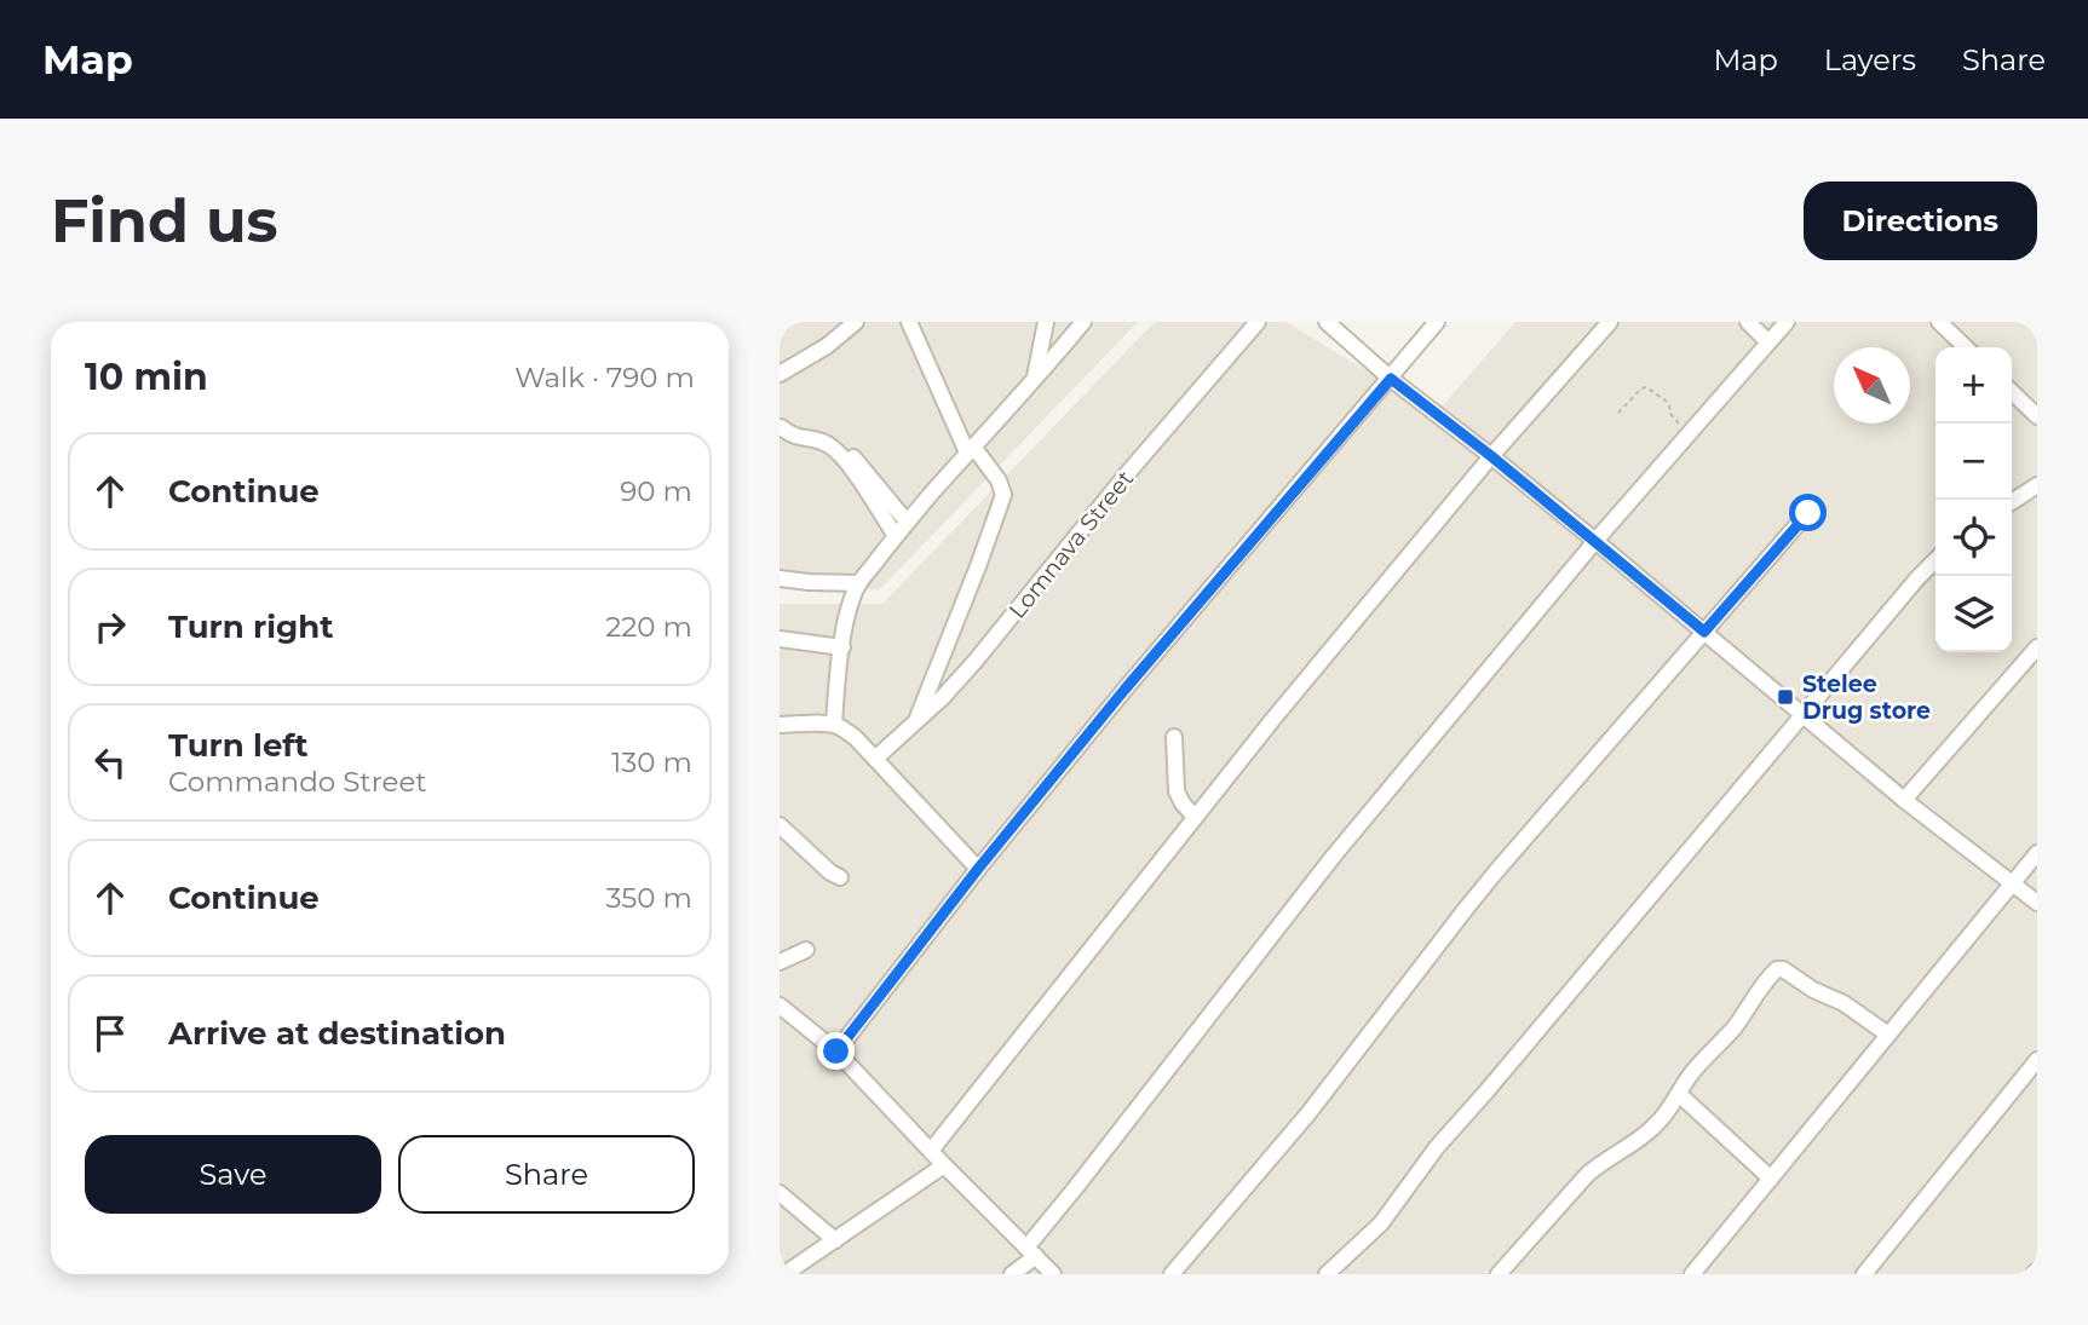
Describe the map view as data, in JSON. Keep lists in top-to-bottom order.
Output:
{
  "streets": {
    "street": ["Lomnava Street"]
  },
  "places": {
    "transit": ["Stelee Drug store"]
  },
  "north": "top left",
  "page": {
    "header": "Map",
    "nav": ["Map", "Layers", "Share"],
    "buttons": [
      "Directions",
      ["Save", "Share"]
    ],
    "title": "Find us",
    "heading": ["10 min", "Walk · 790 m"],
    "map_buttons": ["+", "−"],
    "list": [
      ["Continue", "90 m"],
      ["Turn right", "220 m"],
      ["Turn left", "Commando Street", "130 m"],
      ["Continue", "350 m"],
      "Arrive at destination"
    ]
  }
}
